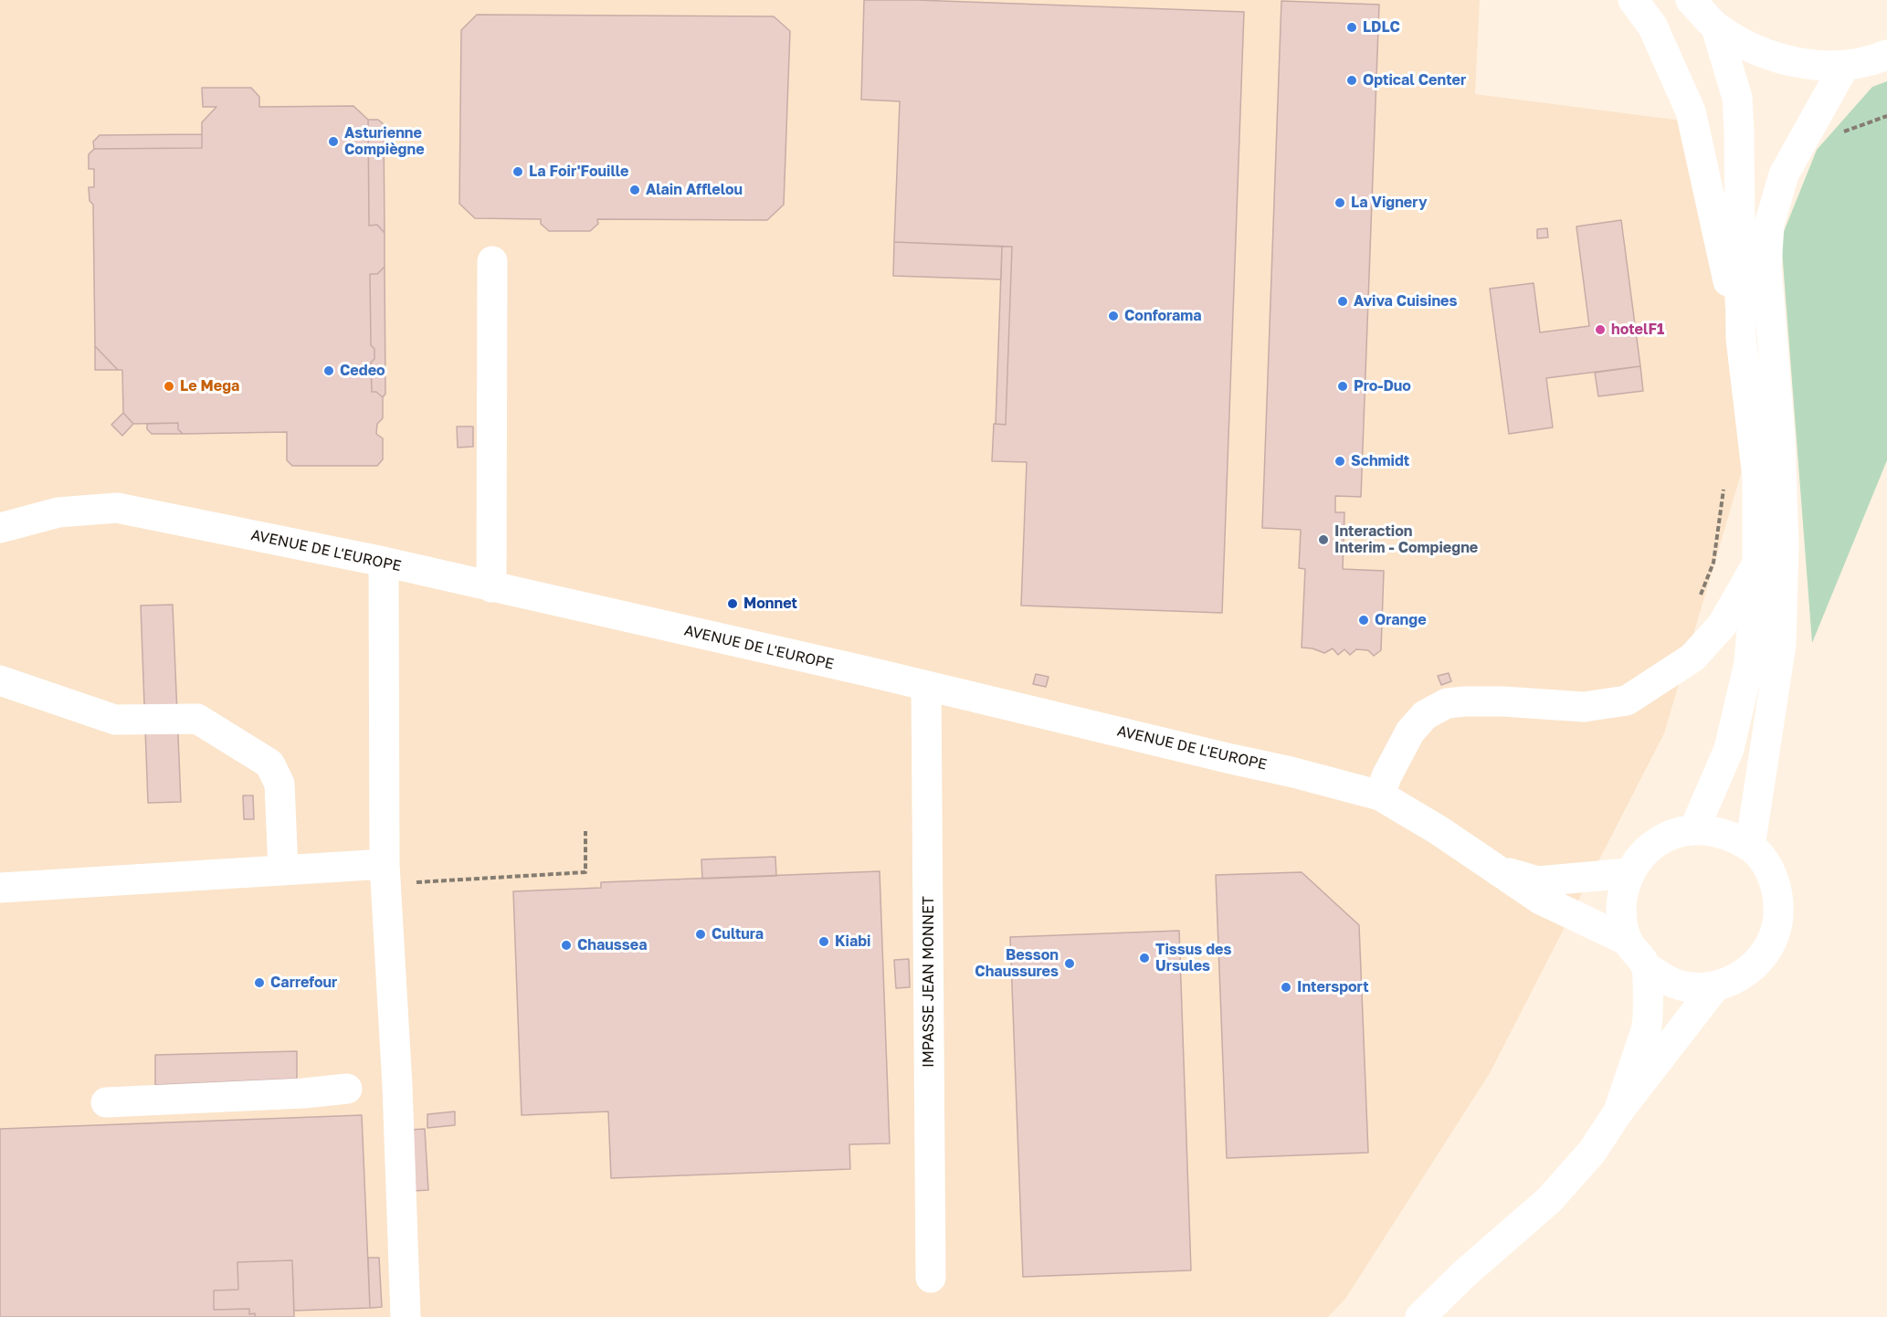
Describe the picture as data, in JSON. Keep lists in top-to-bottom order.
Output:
{
  "streets": {
    "main road": ["AVENUE DE L'EUROPE", "IMPASSE JEAN MONNET"]
  },
  "crossings": [
    ["AVENUE DE L'EUROPE", "IMPASSE JEAN MONNET"]
  ],
  "places": [
    "LDLC",
    "Optical Center",
    "Asturienne Compiègne",
    "La Foir'Fouille",
    "Alain Afflelou",
    "La Vignery",
    "Aviva Cuisines",
    "Conforama",
    "hotelF1",
    "Cedeo",
    "Le Mega",
    "Pro-Duo",
    "Schmidt",
    "Interaction Interim - Compiegne",
    "Monnet",
    "Orange",
    "Cultura",
    "Kiabi",
    "Chaussea",
    "Tissus des Ursules",
    "Besson Chaussures",
    "Carrefour",
    "Intersport"
  ]
}
